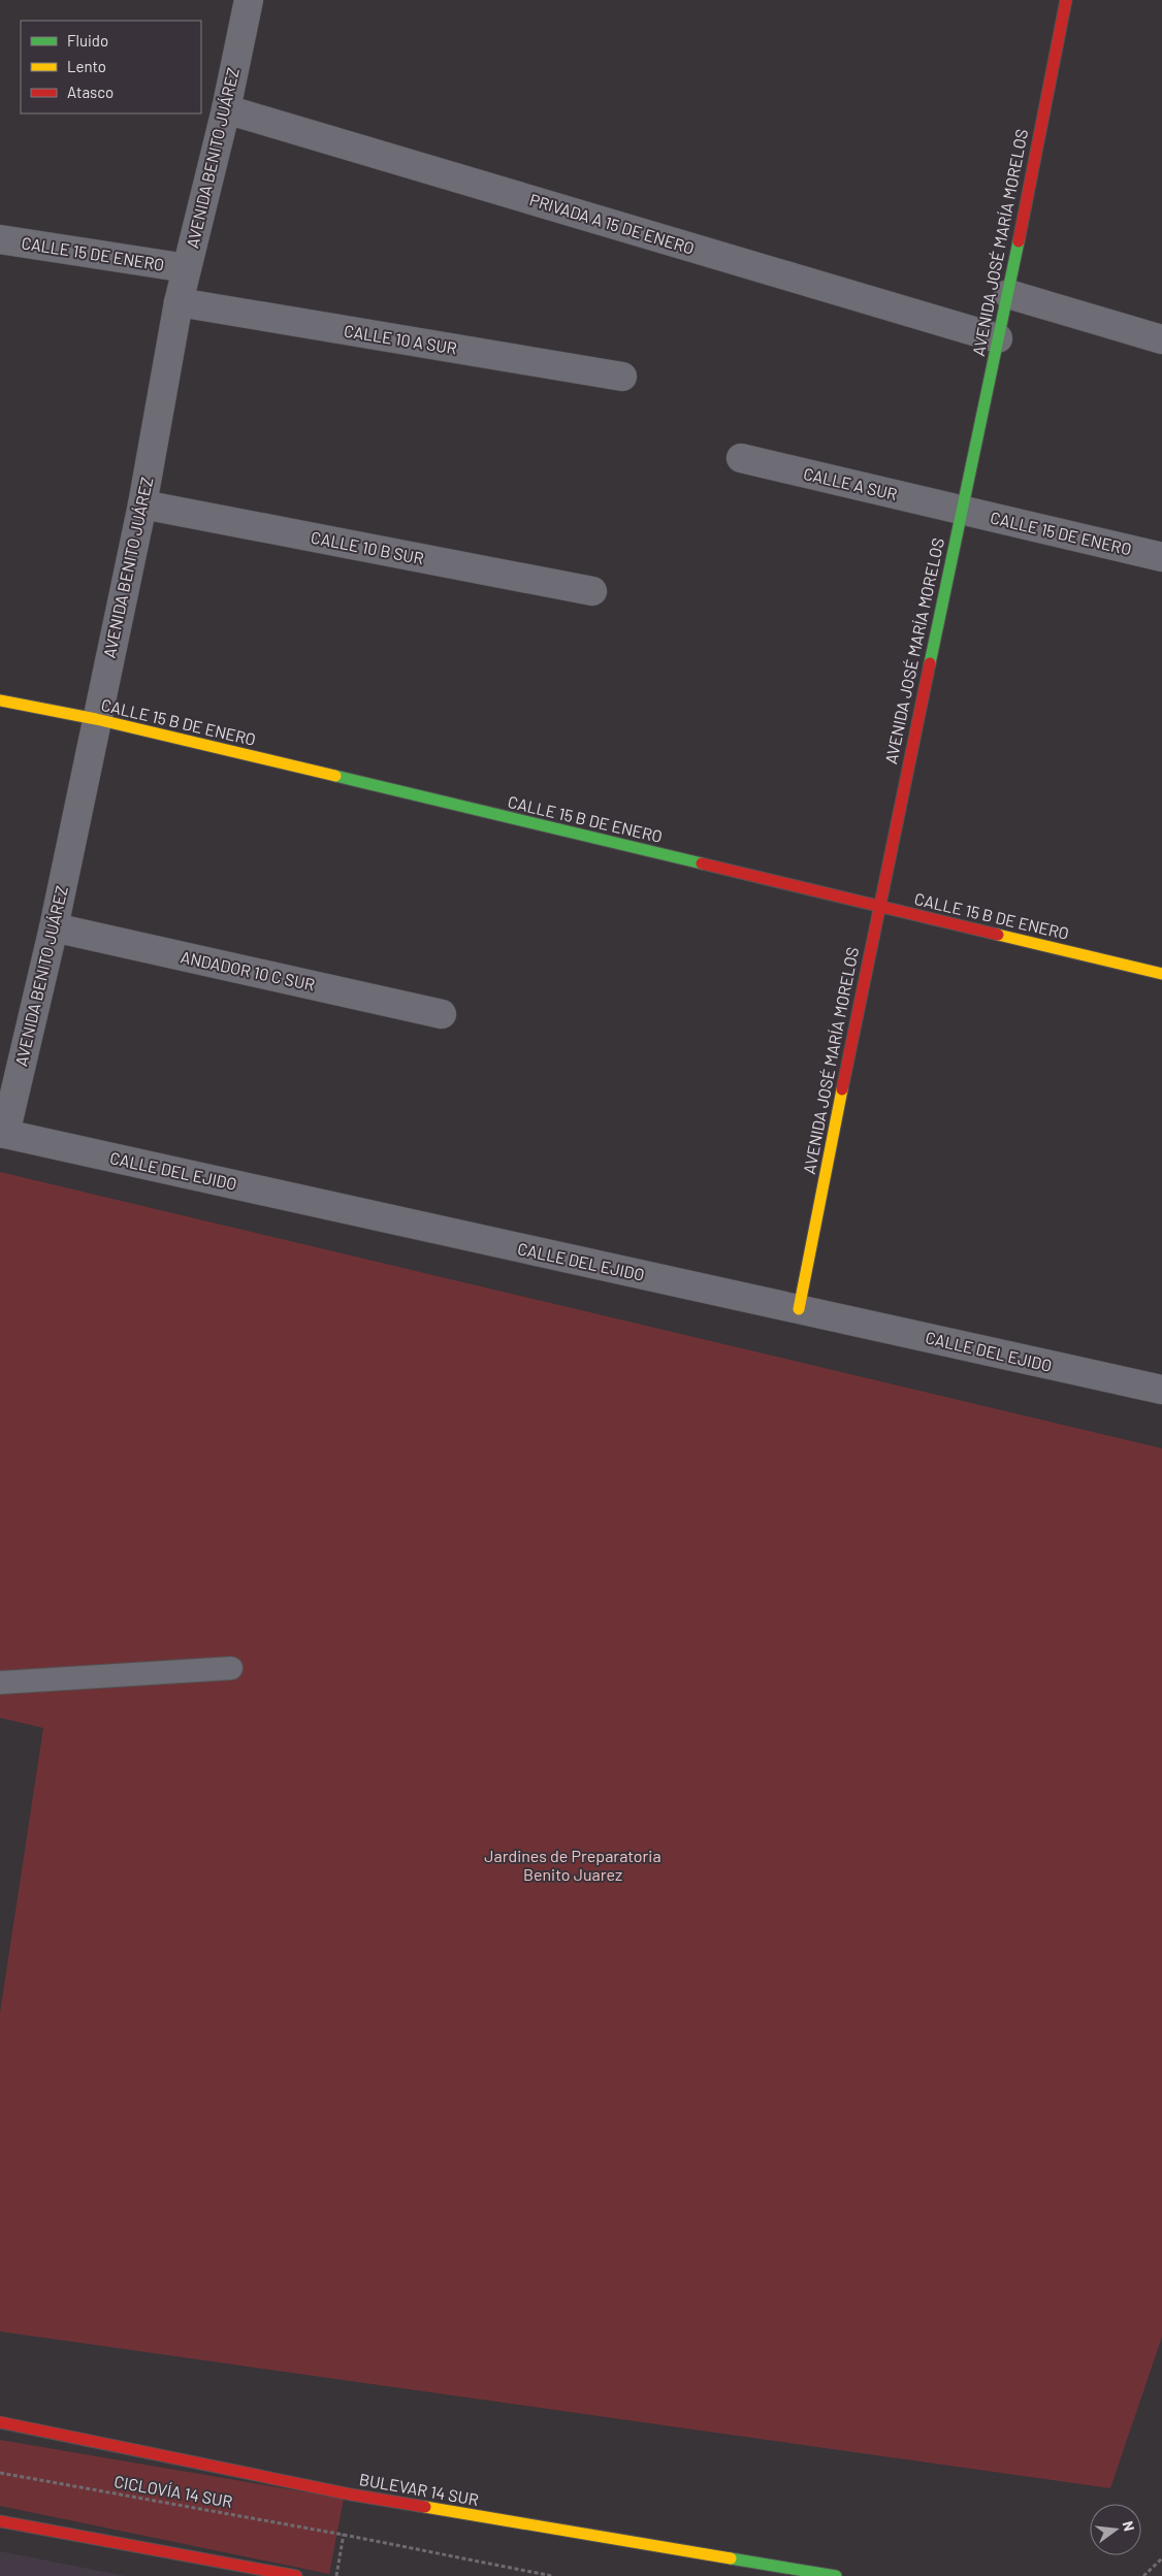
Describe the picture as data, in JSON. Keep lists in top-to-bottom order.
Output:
{
  "streets": {
    "street": [
      "AVENIDA BENITO JUÁREZ",
      "PRIVADA A 15 DE ENERO",
      "AVENIDA JOSÉ MARÍA MORELOS",
      "CALLE 15 DE ENERO",
      "CALLE 10 A SUR",
      "CALLE A SUR",
      "CALLE 10 B SUR",
      "CALLE 15 B DE ENERO",
      "ANDADOR 10 C SUR",
      "CALLE DEL EJIDO",
      "BULEVAR 14 SUR"
    ],
    "path": ["CICLOVÍA 14 SUR"]
  },
  "crossings": [
    ["AVENIDA BENITO JUÁREZ", "PRIVADA A 15 DE ENERO"],
    ["AVENIDA BENITO JUÁREZ", "CALLE 15 DE ENERO"],
    ["AVENIDA BENITO JUÁREZ", "CALLE 10 A SUR"],
    ["AVENIDA BENITO JUÁREZ", "CALLE 10 B SUR"],
    ["AVENIDA BENITO JUÁREZ", "CALLE 15 B DE ENERO"],
    ["AVENIDA BENITO JUÁREZ", "ANDADOR 10 C SUR"],
    ["AVENIDA BENITO JUÁREZ", "CALLE DEL EJIDO"],
    ["PRIVADA A 15 DE ENERO", "AVENIDA JOSÉ MARÍA MORELOS"],
    ["AVENIDA JOSÉ MARÍA MORELOS", "CALLE 15 DE ENERO"],
    ["AVENIDA JOSÉ MARÍA MORELOS", "CALLE A SUR"],
    ["AVENIDA JOSÉ MARÍA MORELOS", "CALLE 15 B DE ENERO"],
    ["AVENIDA JOSÉ MARÍA MORELOS", "CALLE DEL EJIDO"],
    ["CALLE 15 DE ENERO", "CALLE A SUR"]
  ],
  "parks": ["Jardines de Preparatoria Benito Juarez"],
  "legend": ["Fluido", "Lento", "Atasco"],
  "north": "right"
}
